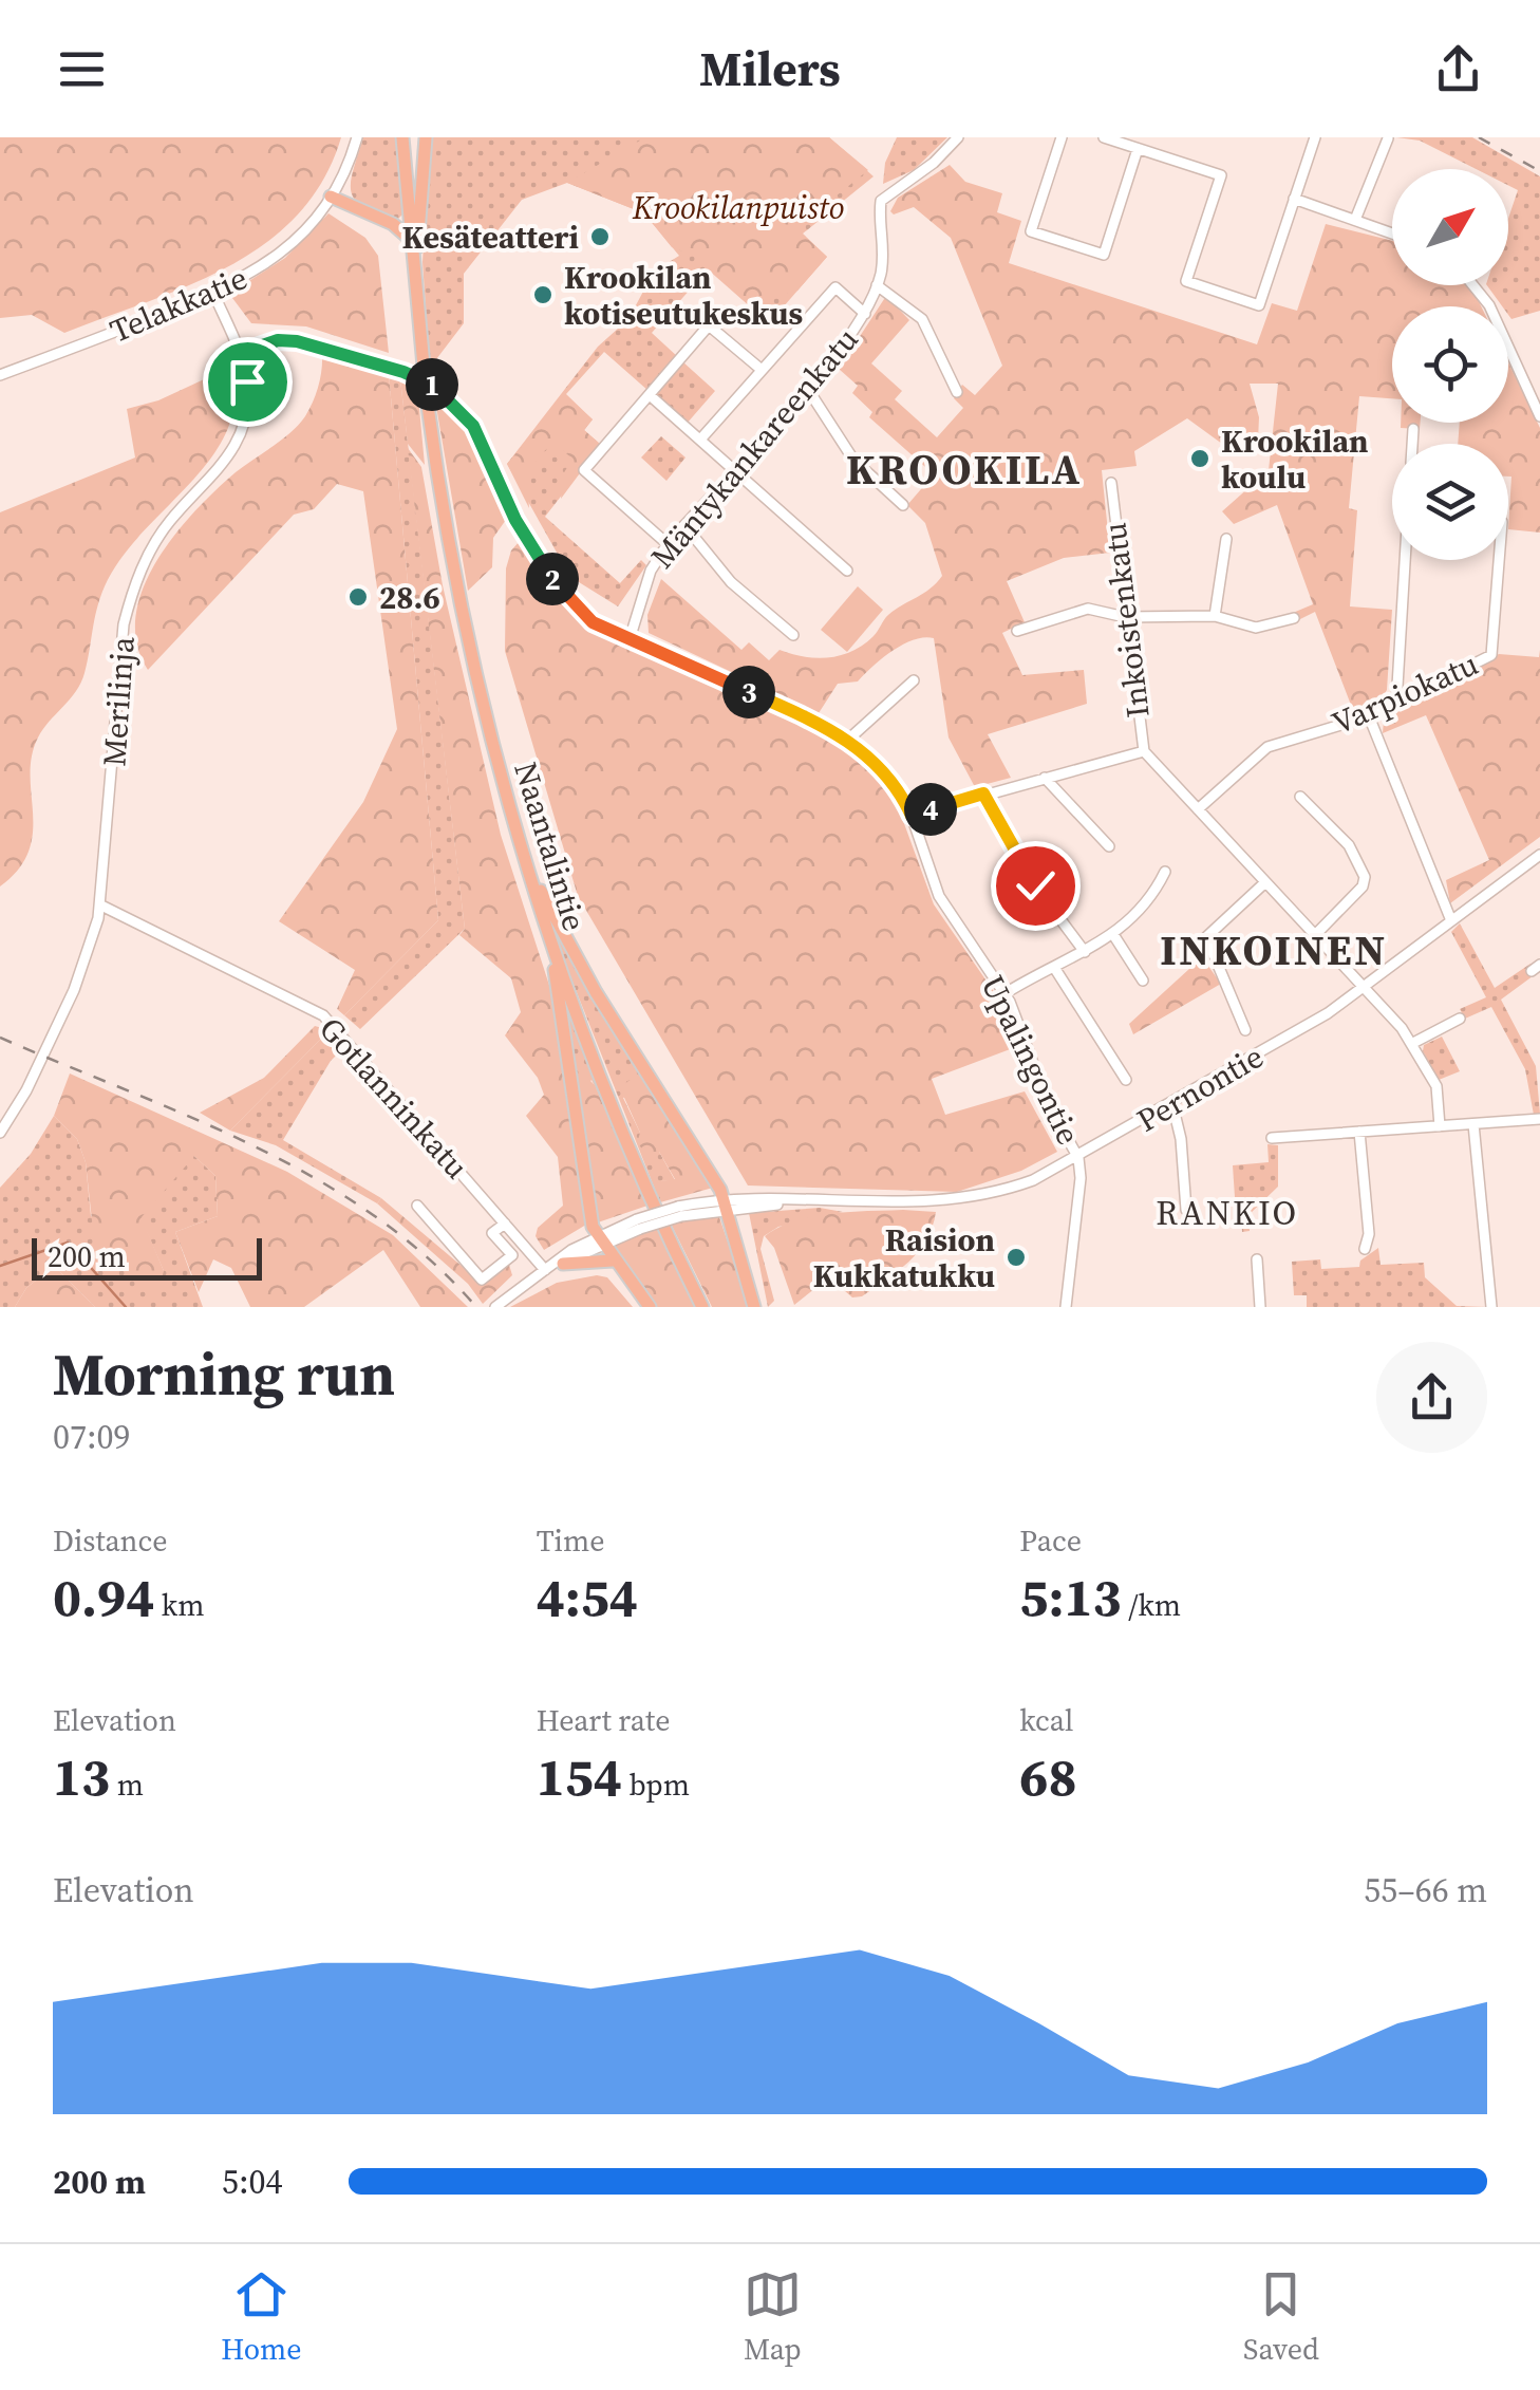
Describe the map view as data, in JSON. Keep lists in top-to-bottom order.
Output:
{
  "streets": {
    "main road": ["Naantalintie"],
    "street": [
      "Telakkatie",
      "Mäntykankareenkatu",
      "Inkoistenkatu",
      "Varpiokatu",
      "Merilinja",
      "Upalingontie",
      "Pernontie",
      "Gotlanninkatu"
    ]
  },
  "crossings": [
    ["Telakkatie", "Merilinja"],
    ["Mäntykankareenkatu", "Upalingontie"],
    ["Inkoistenkatu", "Varpiokatu"],
    ["Inkoistenkatu", "Pernontie"],
    ["Merilinja", "Upalingontie"],
    ["Merilinja", "Gotlanninkatu"],
    ["Upalingontie", "Pernontie"],
    ["Pernontie", "Gotlanninkatu"]
  ],
  "districts": ["KROOKILA", "INKOINEN", "RANKIO"],
  "parks": ["Krookilanpuisto"],
  "places": [
    "Kesäteatteri",
    "Krookilan kotiseutukeskus",
    "Krookilan koulu",
    "28.6",
    "Raision Kukkatukku"
  ],
  "scale_bar": "200 m",
  "north": "top right",
  "page": {
    "header": "Milers",
    "pins": [
      "1",
      "2",
      "3",
      "4"
    ],
    "scale": "200 m",
    "heading": ["Morning run", "07:09"],
    "stats": [
      ["Distance", "0.94 km"],
      ["Time", "4:54"],
      ["Pace", "5:13 /km"],
      ["Elevation", "13 m"],
      ["Heart rate", "154 bpm"],
      ["kcal", "68"]
    ],
    "chart": ["Elevation", "55–66 m"],
    "list": [
      {
        "name": "200 m",
        "note": "5:04"
      }
    ],
    "tabs": ["Home", "Map", "Saved"]
  }
}
